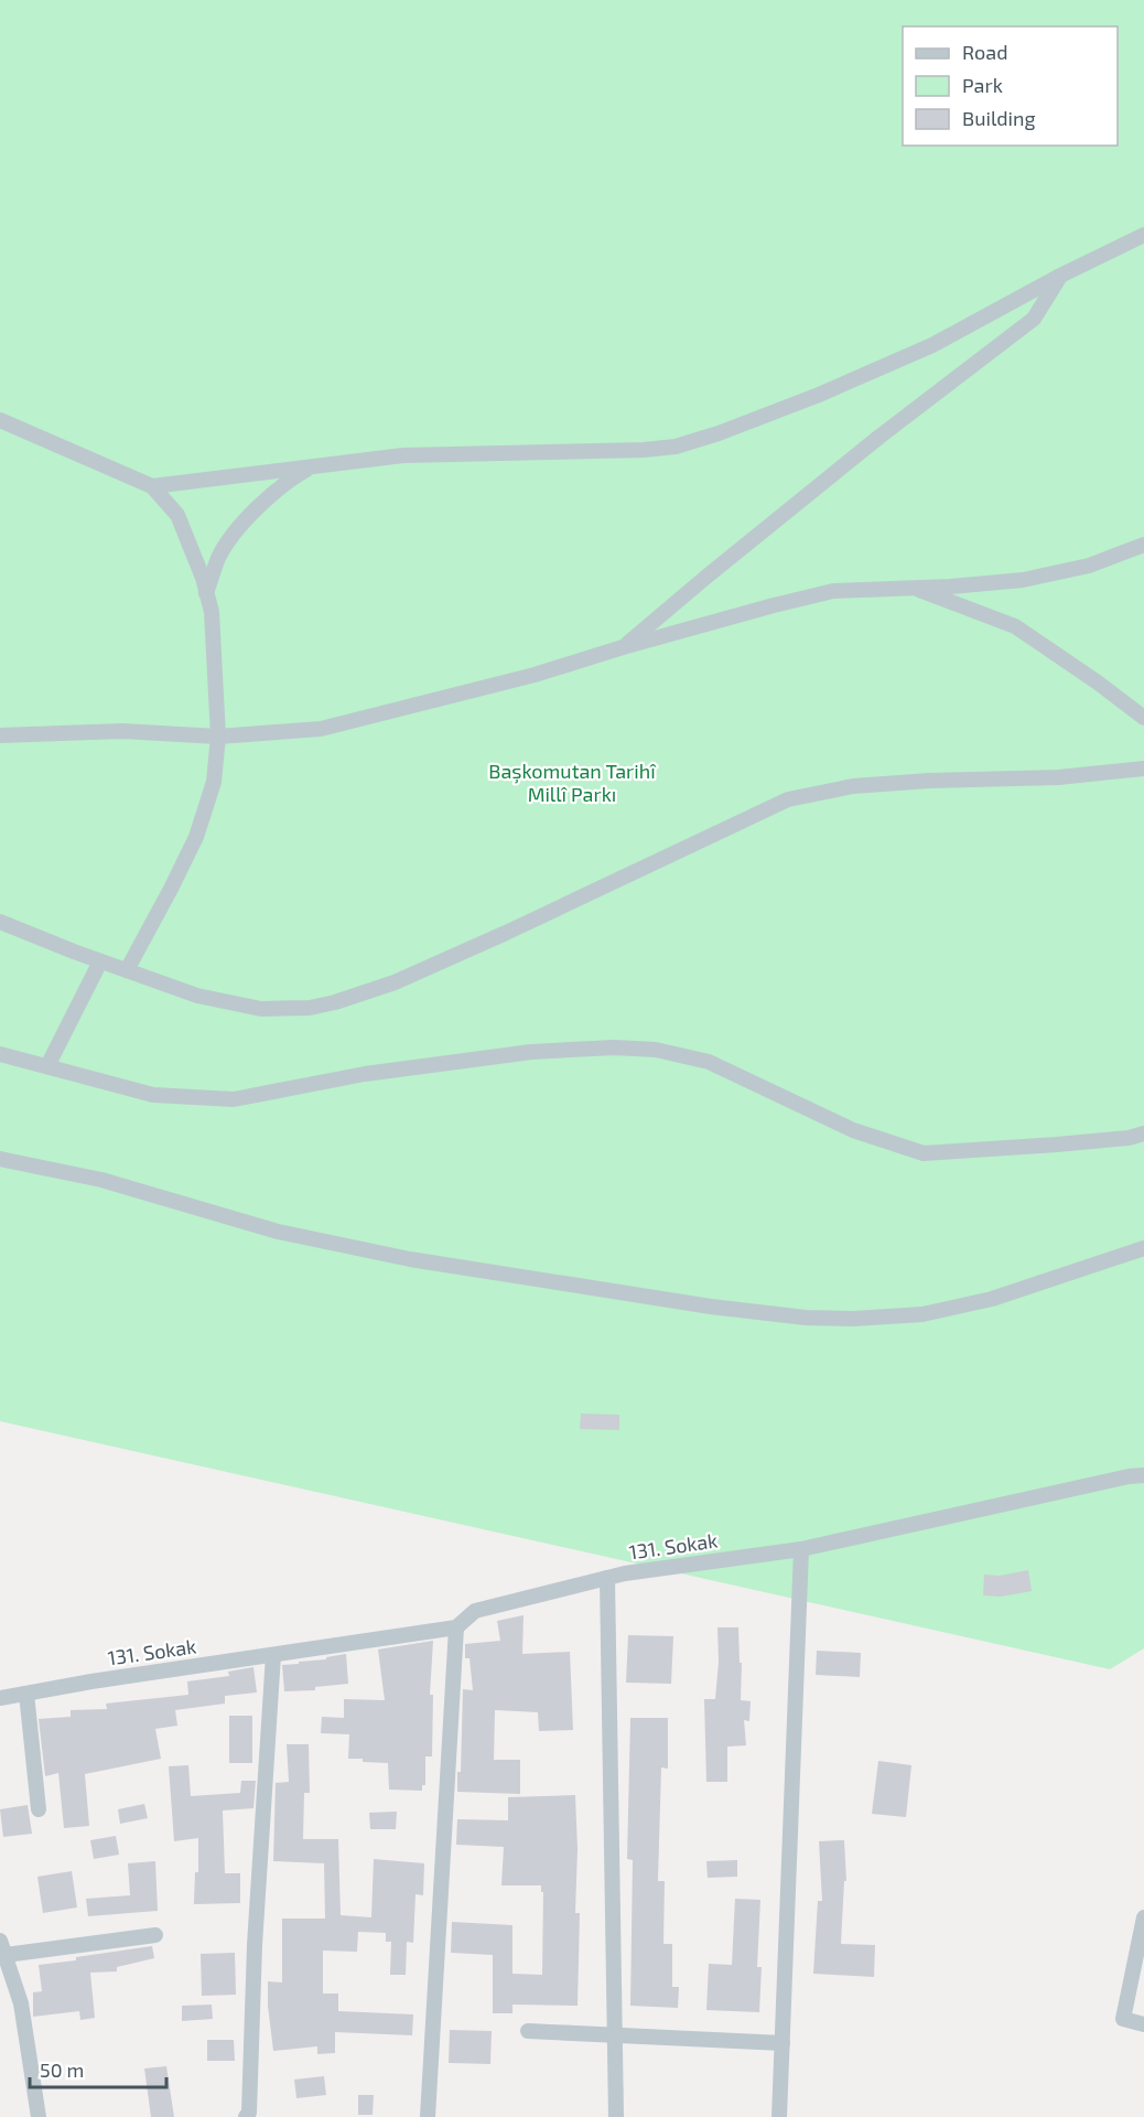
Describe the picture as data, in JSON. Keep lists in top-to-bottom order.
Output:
{
  "streets": {
    "street": ["131. Sokak"]
  },
  "parks": ["Başkomutan Tarihî Millî Parkı"],
  "legend": ["Road", "Park", "Building"],
  "scale_bar": "50 m"
}
